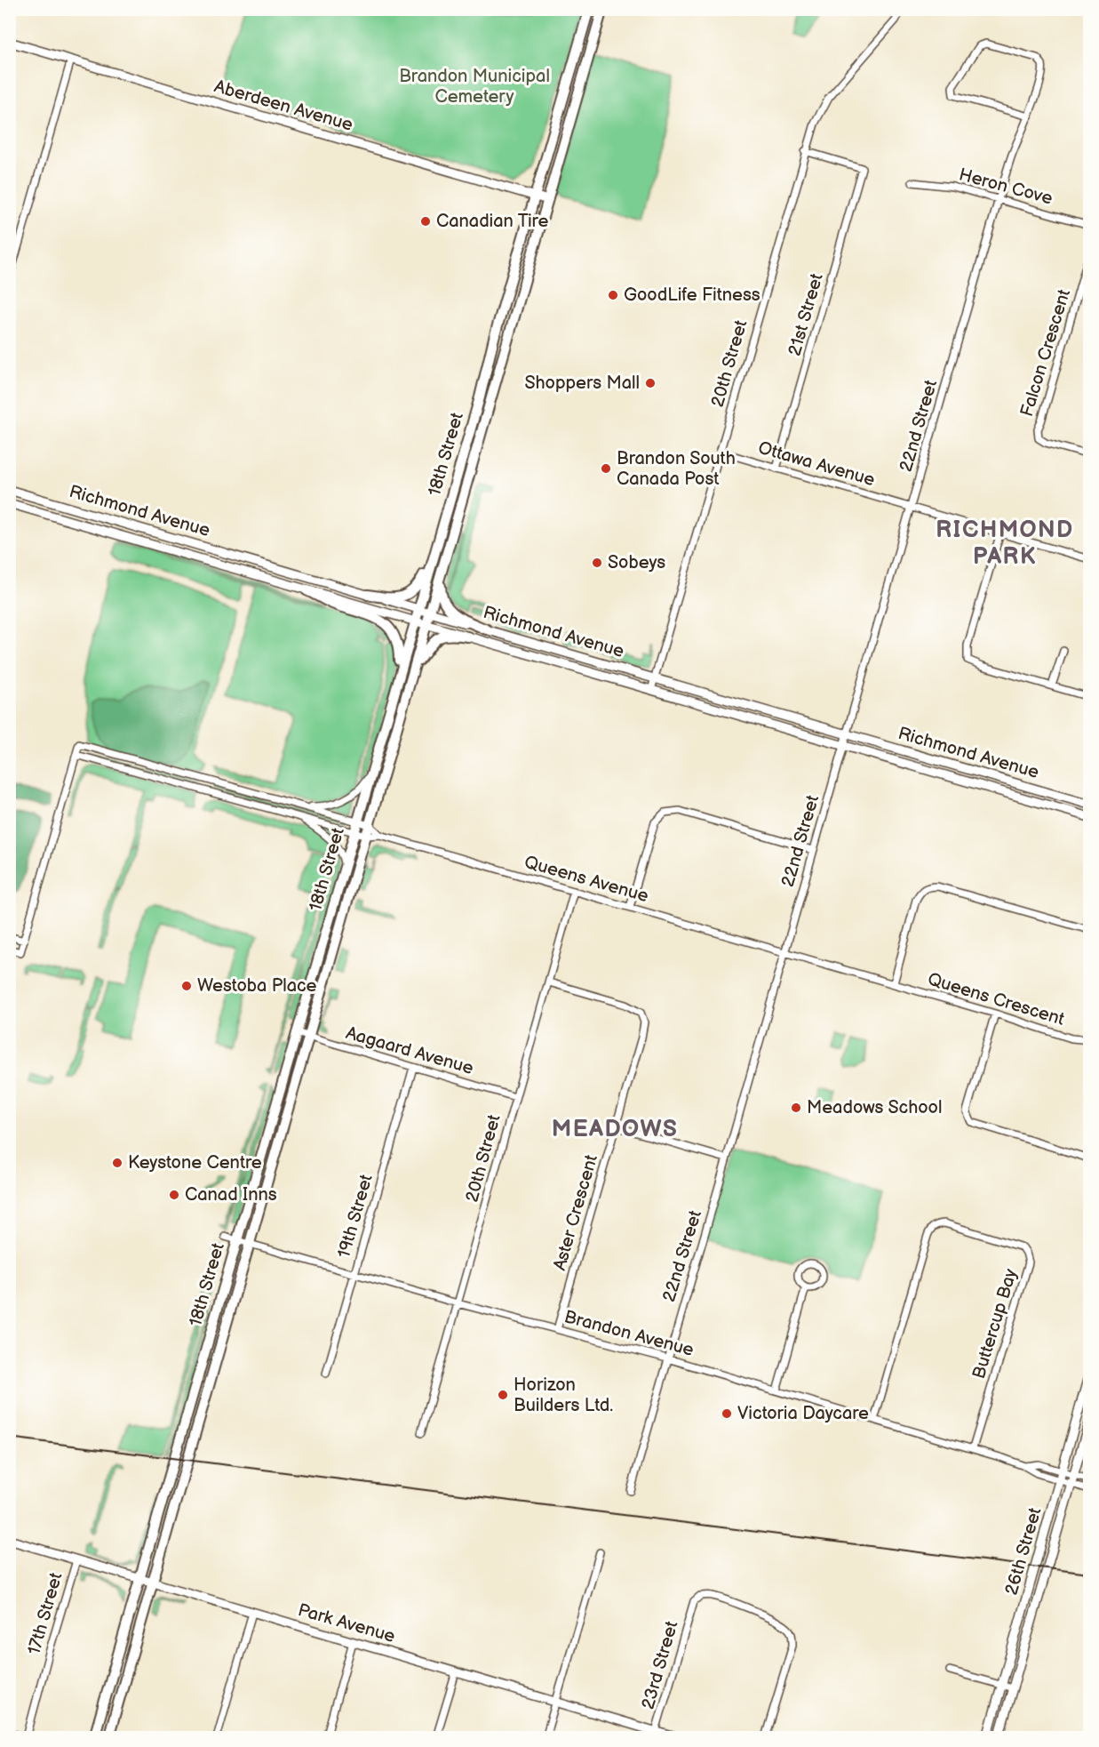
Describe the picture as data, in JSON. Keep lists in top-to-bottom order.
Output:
{
  "streets": {
    "main road": [
      "Aberdeen Avenue",
      "18th Street",
      "Richmond Avenue",
      "26th Street",
      "Park Avenue"
    ],
    "street": [
      "Heron Cove",
      "21st Street",
      "Falcon Crescent",
      "20th Street",
      "22nd Street",
      "Ottawa Avenue",
      "Queens Avenue",
      "Queens Crescent",
      "Aagaard Avenue",
      "Aster Crescent",
      "19th Street",
      "Buttercup Bay",
      "Brandon Avenue",
      "17th Street",
      "23rd Street"
    ]
  },
  "crossings": [
    ["Aberdeen Avenue", "18th Street"],
    ["Heron Cove", "22nd Street"],
    ["21st Street", "20th Street"],
    ["21st Street", "Ottawa Avenue"],
    ["20th Street", "Ottawa Avenue"],
    ["20th Street", "Richmond Avenue"],
    ["20th Street", "Queens Avenue"],
    ["20th Street", "Aagaard Avenue"],
    ["20th Street", "Aster Crescent"],
    ["20th Street", "Brandon Avenue"],
    ["22nd Street", "Ottawa Avenue"],
    ["22nd Street", "Richmond Avenue"],
    ["22nd Street", "Queens Avenue"],
    ["22nd Street", "Queens Crescent"],
    ["22nd Street", "Brandon Avenue"],
    ["18th Street", "Richmond Avenue"],
    ["18th Street", "Aagaard Avenue"],
    ["18th Street", "Brandon Avenue"],
    ["18th Street", "Park Avenue"],
    ["Queens Avenue", "Queens Crescent"],
    ["Aagaard Avenue", "19th Street"],
    ["Aster Crescent", "Brandon Avenue"],
    ["19th Street", "Brandon Avenue"],
    ["Buttercup Bay", "Brandon Avenue"],
    ["Brandon Avenue", "26th Street"],
    ["17th Street", "Park Avenue"],
    ["Park Avenue", "23rd Street"]
  ],
  "districts": ["RICHMOND PARK", "MEADOWS"],
  "parks": ["Brandon Municipal Cemetery"],
  "places": [
    "Canadian Tire",
    "GoodLife Fitness",
    "Shoppers Mall",
    "Brandon South Canada Post",
    "Sobeys",
    "Westoba Place",
    "Meadows School",
    "Keystone Centre",
    "Canad Inns",
    "Horizon Builders Ltd.",
    "Victoria Daycare"
  ]
}
